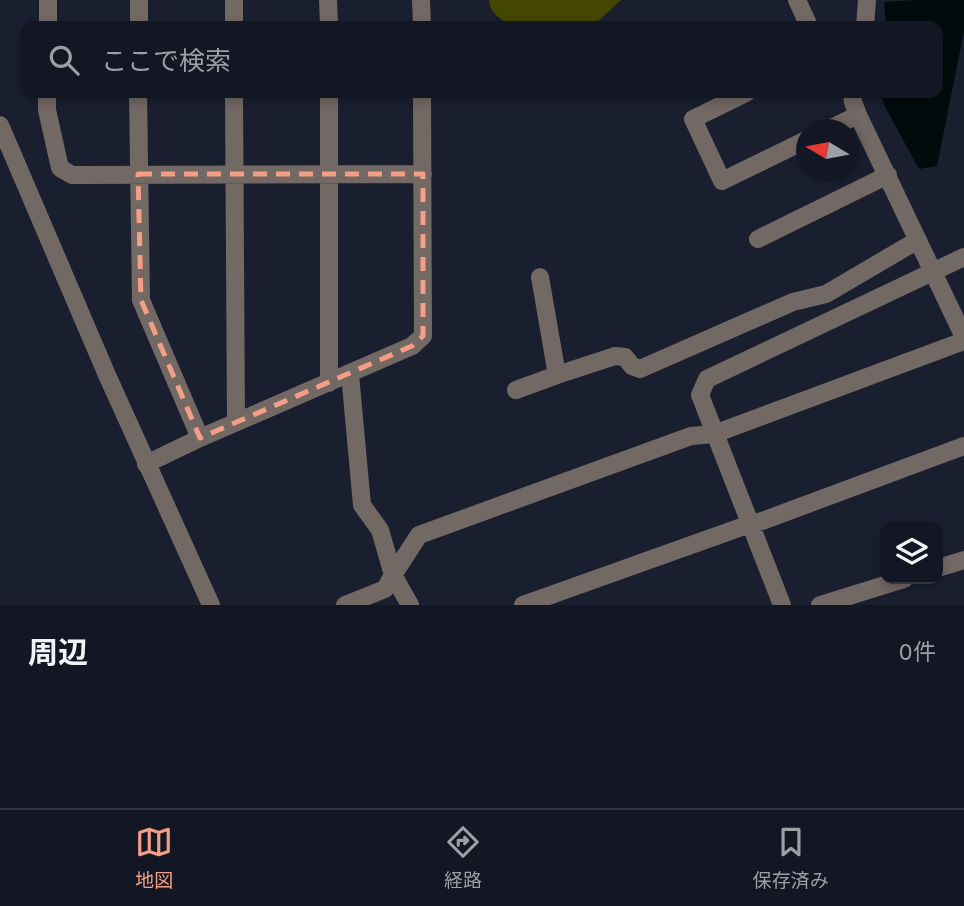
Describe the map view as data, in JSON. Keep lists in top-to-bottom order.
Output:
{
  "north": "left",
  "page": {
    "search": "ここで検索",
    "heading": ["周辺", "0件"],
    "nav": ["地図", "経路", "保存済み"]
  }
}
